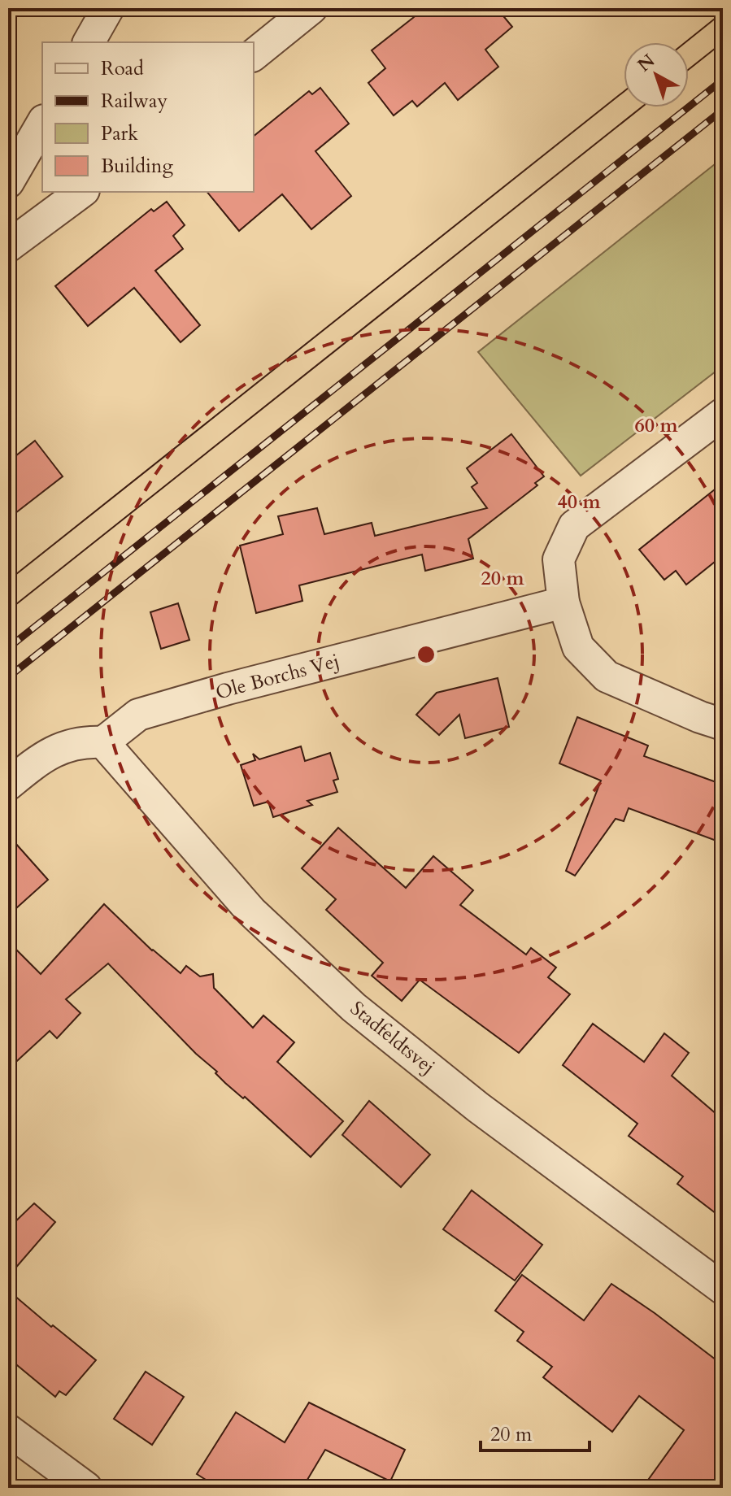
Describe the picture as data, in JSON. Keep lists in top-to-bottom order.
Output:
{
  "streets": {
    "street": ["Ole Borchs Vej", "Stadfeldtsvej"]
  },
  "crossings": [
    ["Ole Borchs Vej", "Stadfeldtsvej"]
  ],
  "legend": [
    "Road",
    "Railway",
    "Park",
    "Building"
  ],
  "scale_bar": "20 m",
  "north": "top left",
  "rings": ["60 m", "40 m", "20 m"]
}
